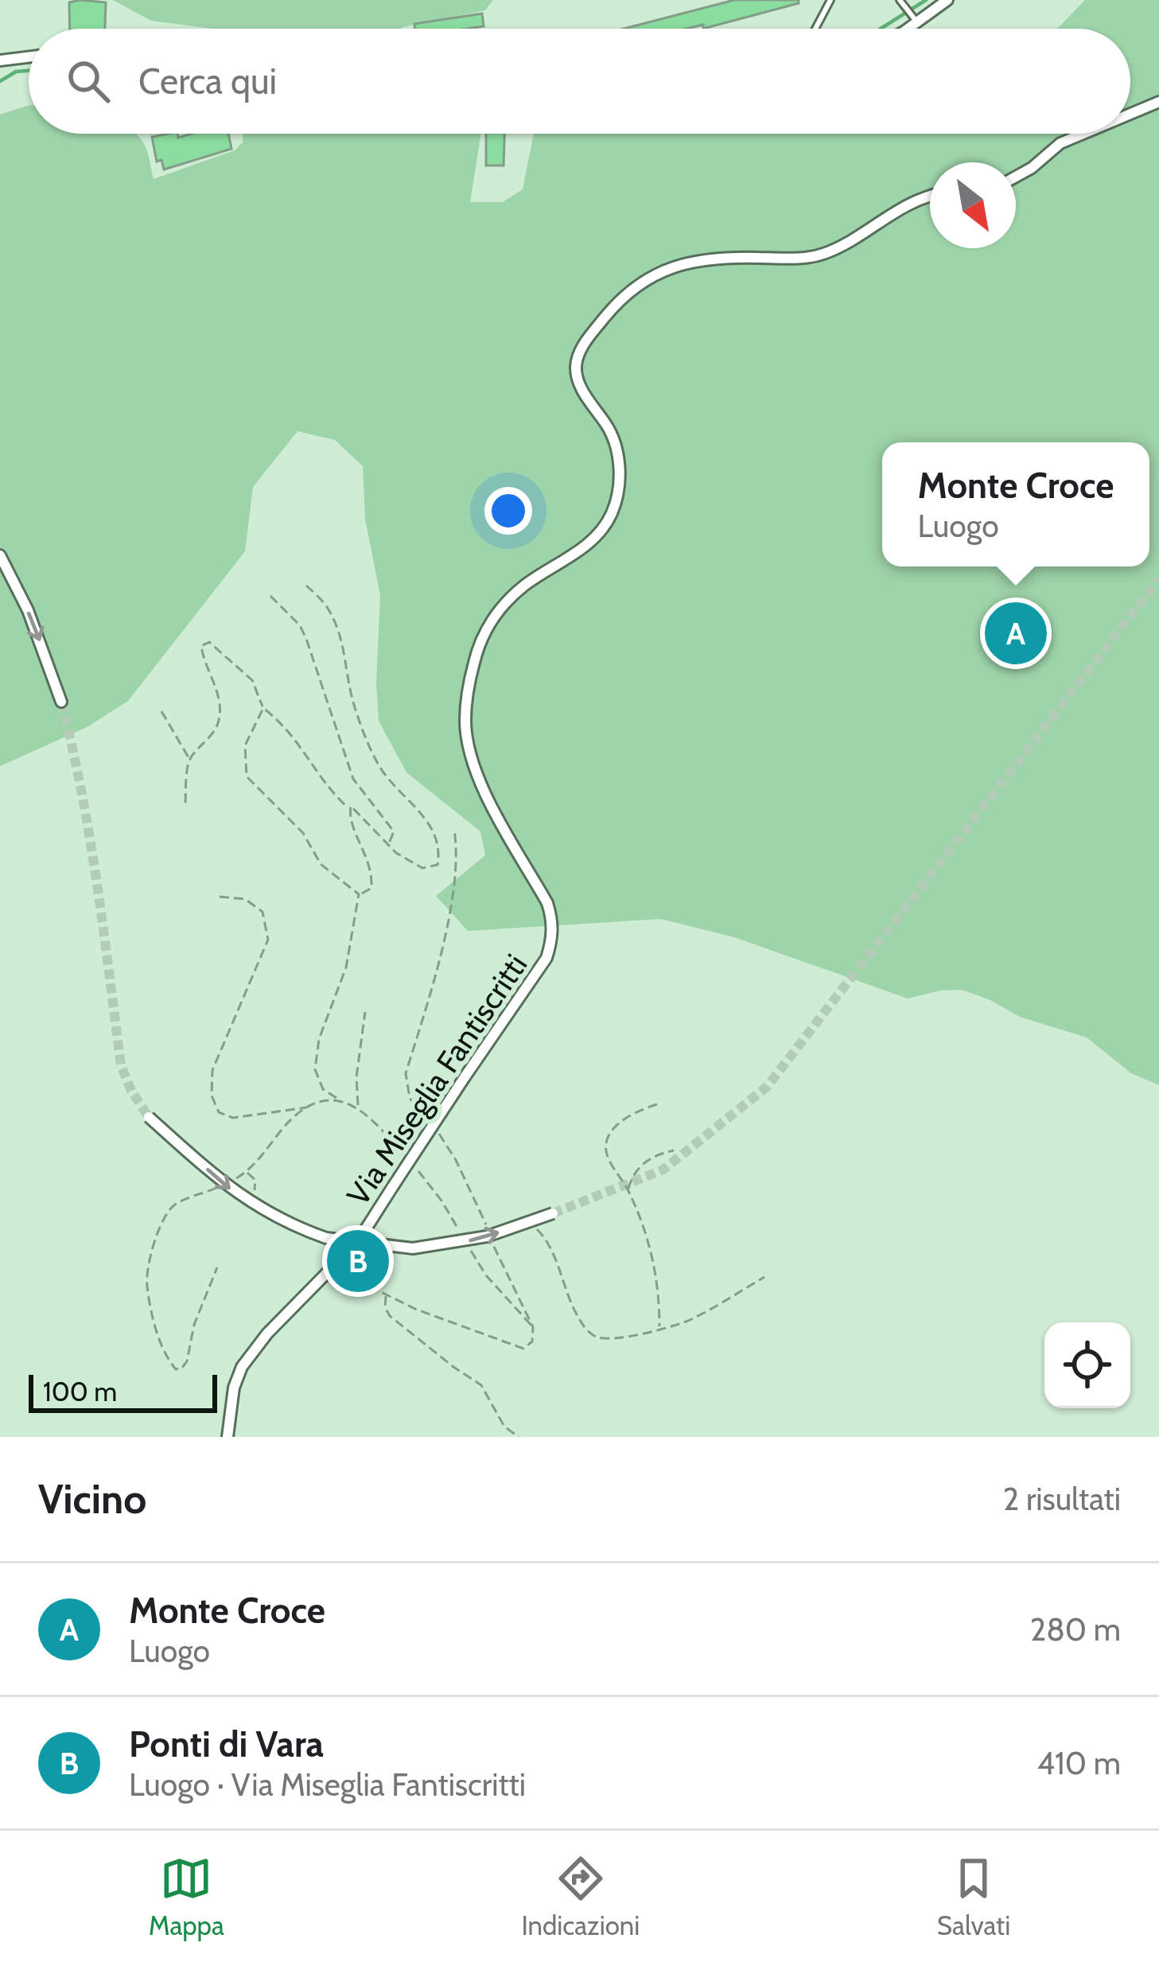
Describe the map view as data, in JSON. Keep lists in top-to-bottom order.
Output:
{
  "streets": {
    "street": ["Via Miseglia Fantiscritti"]
  },
  "scale_bar": "100 m",
  "north": "bottom right",
  "page": {
    "search": "Cerca qui",
    "popup": ["Monte Croce", "Luogo"],
    "pins": ["A", "B"],
    "scale": "100 m",
    "heading": ["Vicino", "2 risultati"],
    "list": [
      {
        "mark": "A",
        "name": "Monte Croce",
        "note": "Luogo",
        "value": "280 m"
      },
      {
        "mark": "B",
        "name": "Ponti di Vara",
        "note": "Luogo · Via Miseglia Fantiscritti",
        "value": "410 m"
      }
    ],
    "nav": ["Mappa", "Indicazioni", "Salvati"]
  }
}
